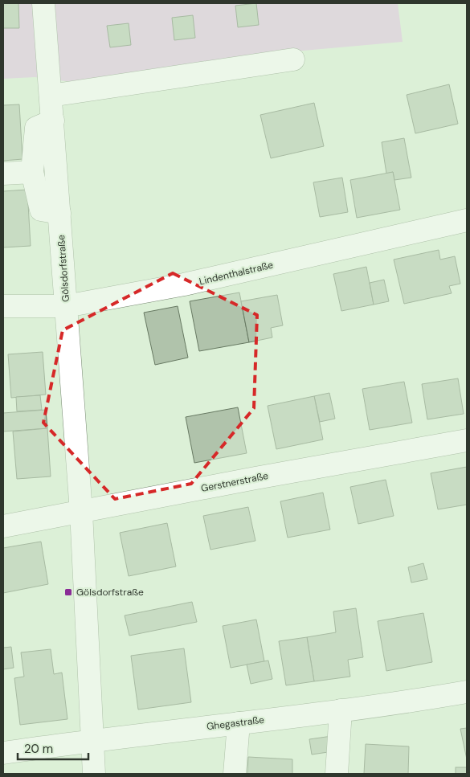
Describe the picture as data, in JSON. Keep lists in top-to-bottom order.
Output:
{
  "streets": {
    "street": [
      "Gölsdorfstraße",
      "Lindenthalstraße",
      "Gerstnerstraße",
      "Ghegastraße"
    ]
  },
  "crossings": [
    ["Gölsdorfstraße", "Lindenthalstraße"],
    ["Gölsdorfstraße", "Gerstnerstraße"],
    ["Gölsdorfstraße", "Ghegastraße"]
  ],
  "places": {
    "transit": ["Gölsdorfstraße"]
  },
  "scale_bar": "20 m"
}
